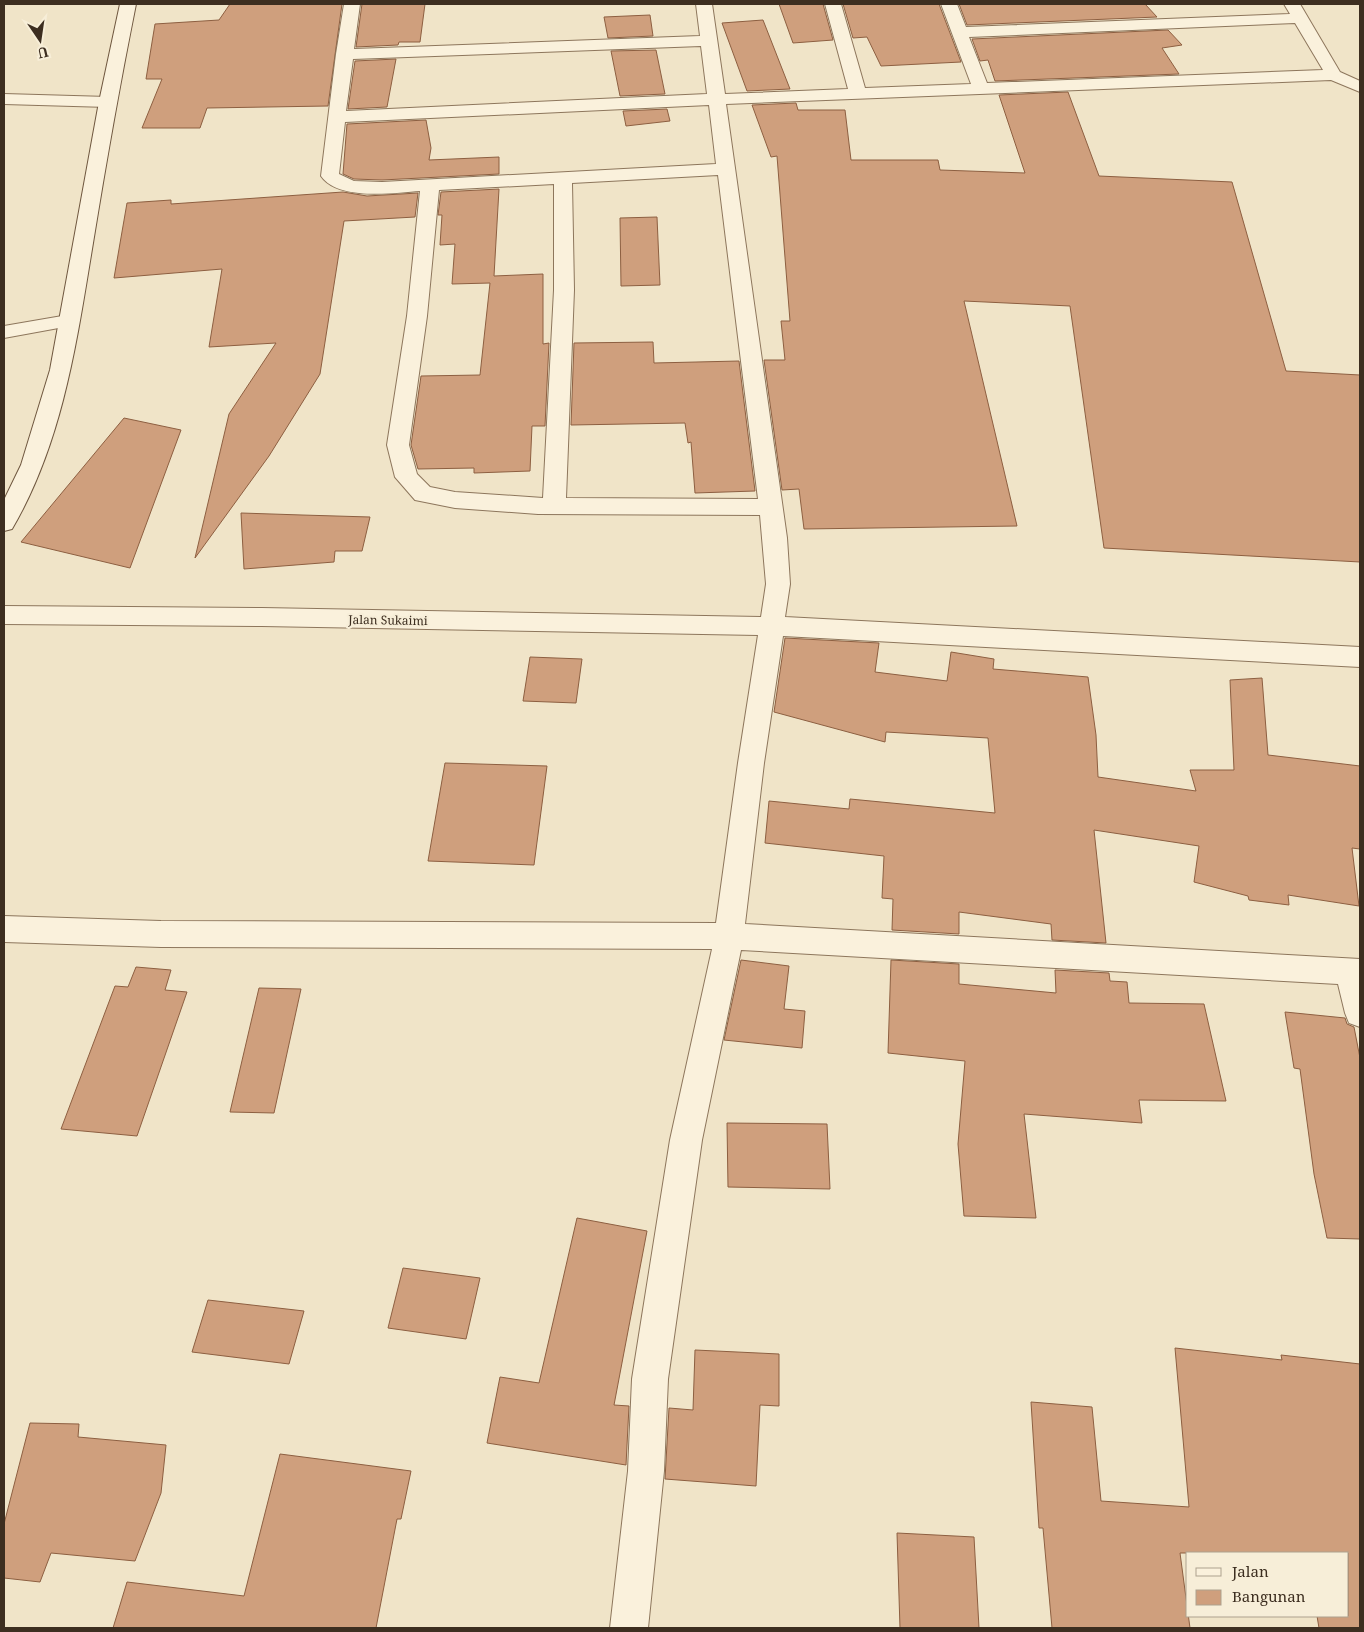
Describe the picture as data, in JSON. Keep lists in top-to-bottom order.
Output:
{
  "streets": {
    "street": ["Jalan Sukaimi"]
  },
  "legend": ["Jalan", "Bangunan"],
  "north": "bottom"
}
